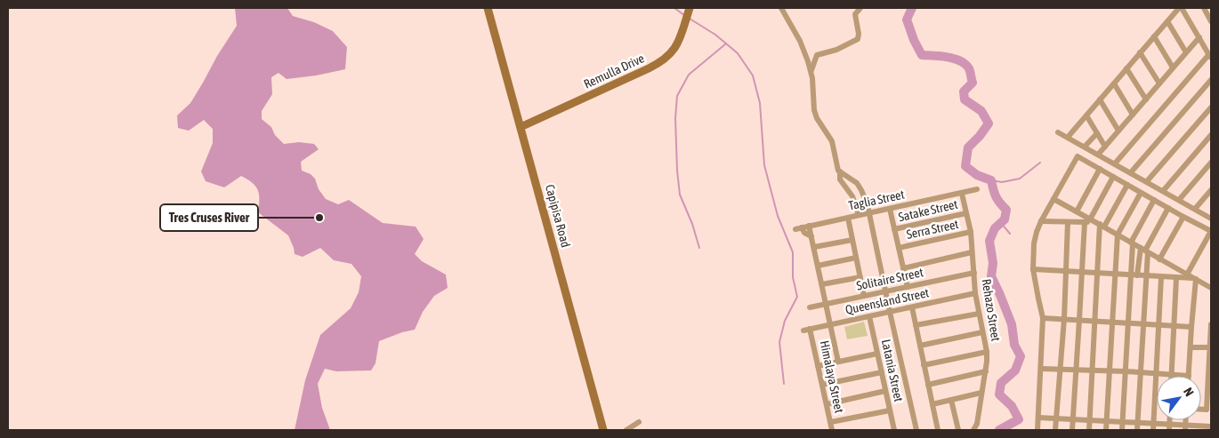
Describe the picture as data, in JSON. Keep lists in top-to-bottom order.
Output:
{
  "streets": {
    "main road": ["Remulla Drive", "Capipisa Road"],
    "street": [
      "Taglia Street",
      "Satake Street",
      "Serra Street",
      "Solitaire Street",
      "Queensland Street",
      "Rehazo Street",
      "Latania Street",
      "Himalaya Street"
    ]
  },
  "crossings": [
    ["Remulla Drive", "Capipisa Road"],
    ["Taglia Street", "Rehazo Street"],
    ["Satake Street", "Rehazo Street"],
    ["Serra Street", "Rehazo Street"],
    ["Solitaire Street", "Rehazo Street"],
    ["Queensland Street", "Rehazo Street"],
    ["Queensland Street", "Latania Street"],
    ["Queensland Street", "Himalaya Street"]
  ],
  "places": ["Tres Cruses River"],
  "north": "top right"
}
